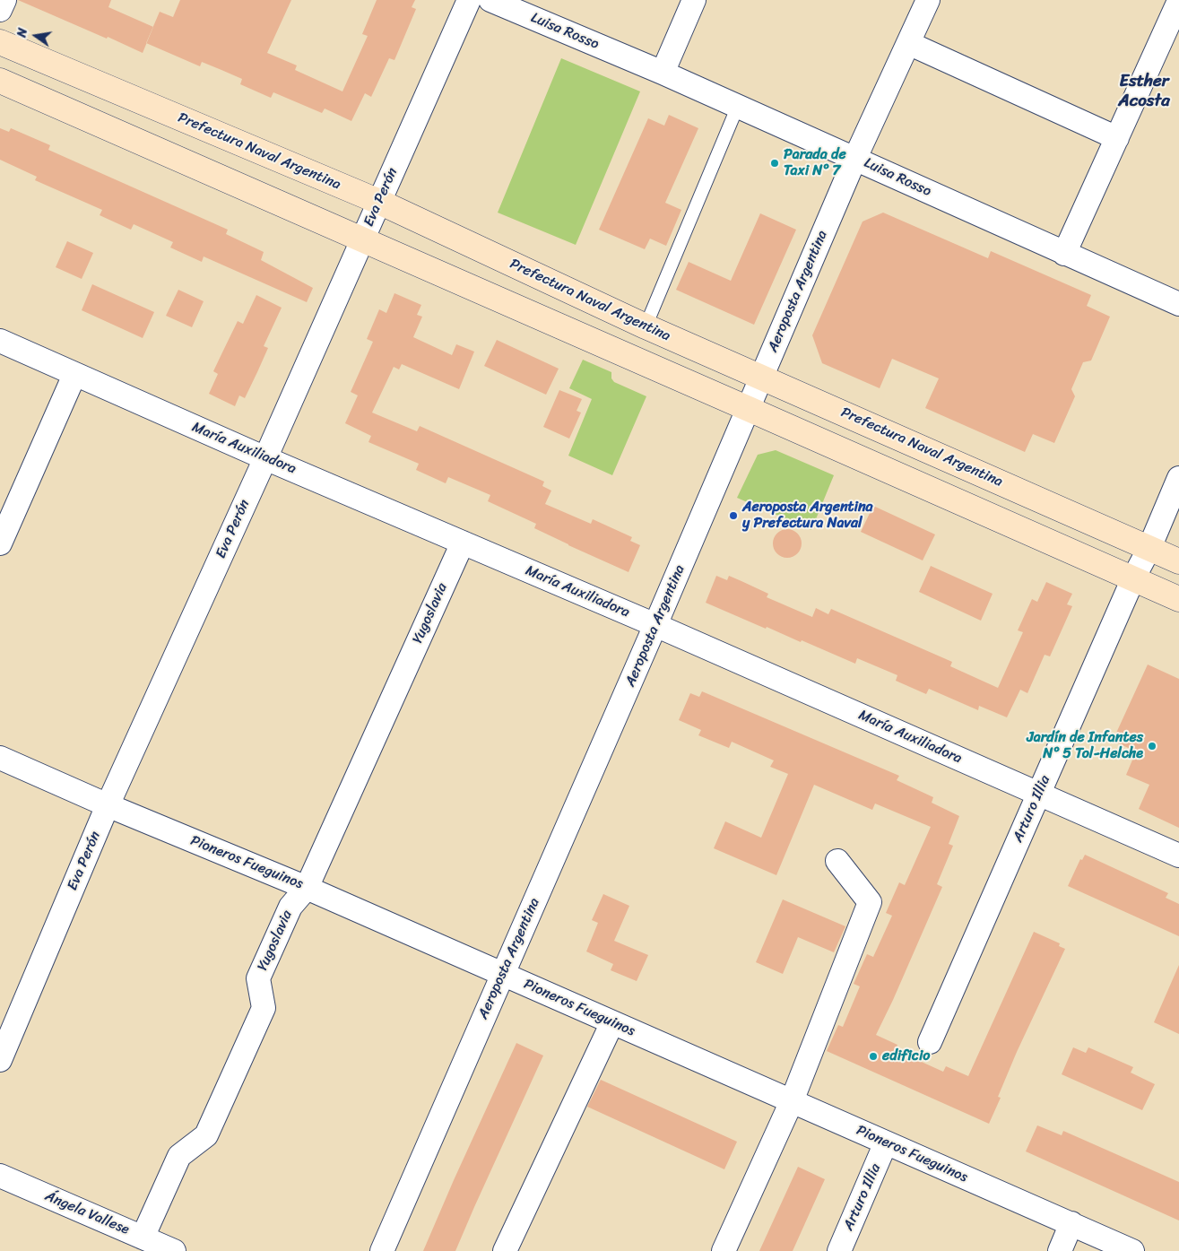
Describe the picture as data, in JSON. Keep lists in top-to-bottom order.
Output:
{
  "streets": {
    "main road": ["Prefectura Naval Argentina"],
    "street": [
      "Luisa Rosso",
      "Eva Perón",
      "Aeroposta Argentina",
      "María Auxiliadora",
      "Yugoslavia",
      "Arturo Illia",
      "Pioneros Fueguinos",
      "Ángela Vallese"
    ]
  },
  "crossings": [
    ["Luisa Rosso", "Aeroposta Argentina"],
    ["Prefectura Naval Argentina", "Eva Perón"],
    ["Prefectura Naval Argentina", "Aeroposta Argentina"],
    ["Prefectura Naval Argentina", "Arturo Illia"],
    ["Eva Perón", "María Auxiliadora"],
    ["Eva Perón", "Pioneros Fueguinos"],
    ["Aeroposta Argentina", "María Auxiliadora"],
    ["Aeroposta Argentina", "Pioneros Fueguinos"],
    ["María Auxiliadora", "Yugoslavia"],
    ["María Auxiliadora", "Arturo Illia"],
    ["Yugoslavia", "Pioneros Fueguinos"],
    ["Yugoslavia", "Ángela Vallese"],
    ["Arturo Illia", "Pioneros Fueguinos"]
  ],
  "districts": ["Esther Acosta"],
  "places": [
    "Parada de Taxi N° 7",
    "Aeroposta Argentina y Prefectura Naval",
    "Jardín de Infantes N° 5 Tol-Helche",
    "edificio"
  ],
  "north": "left"
}
